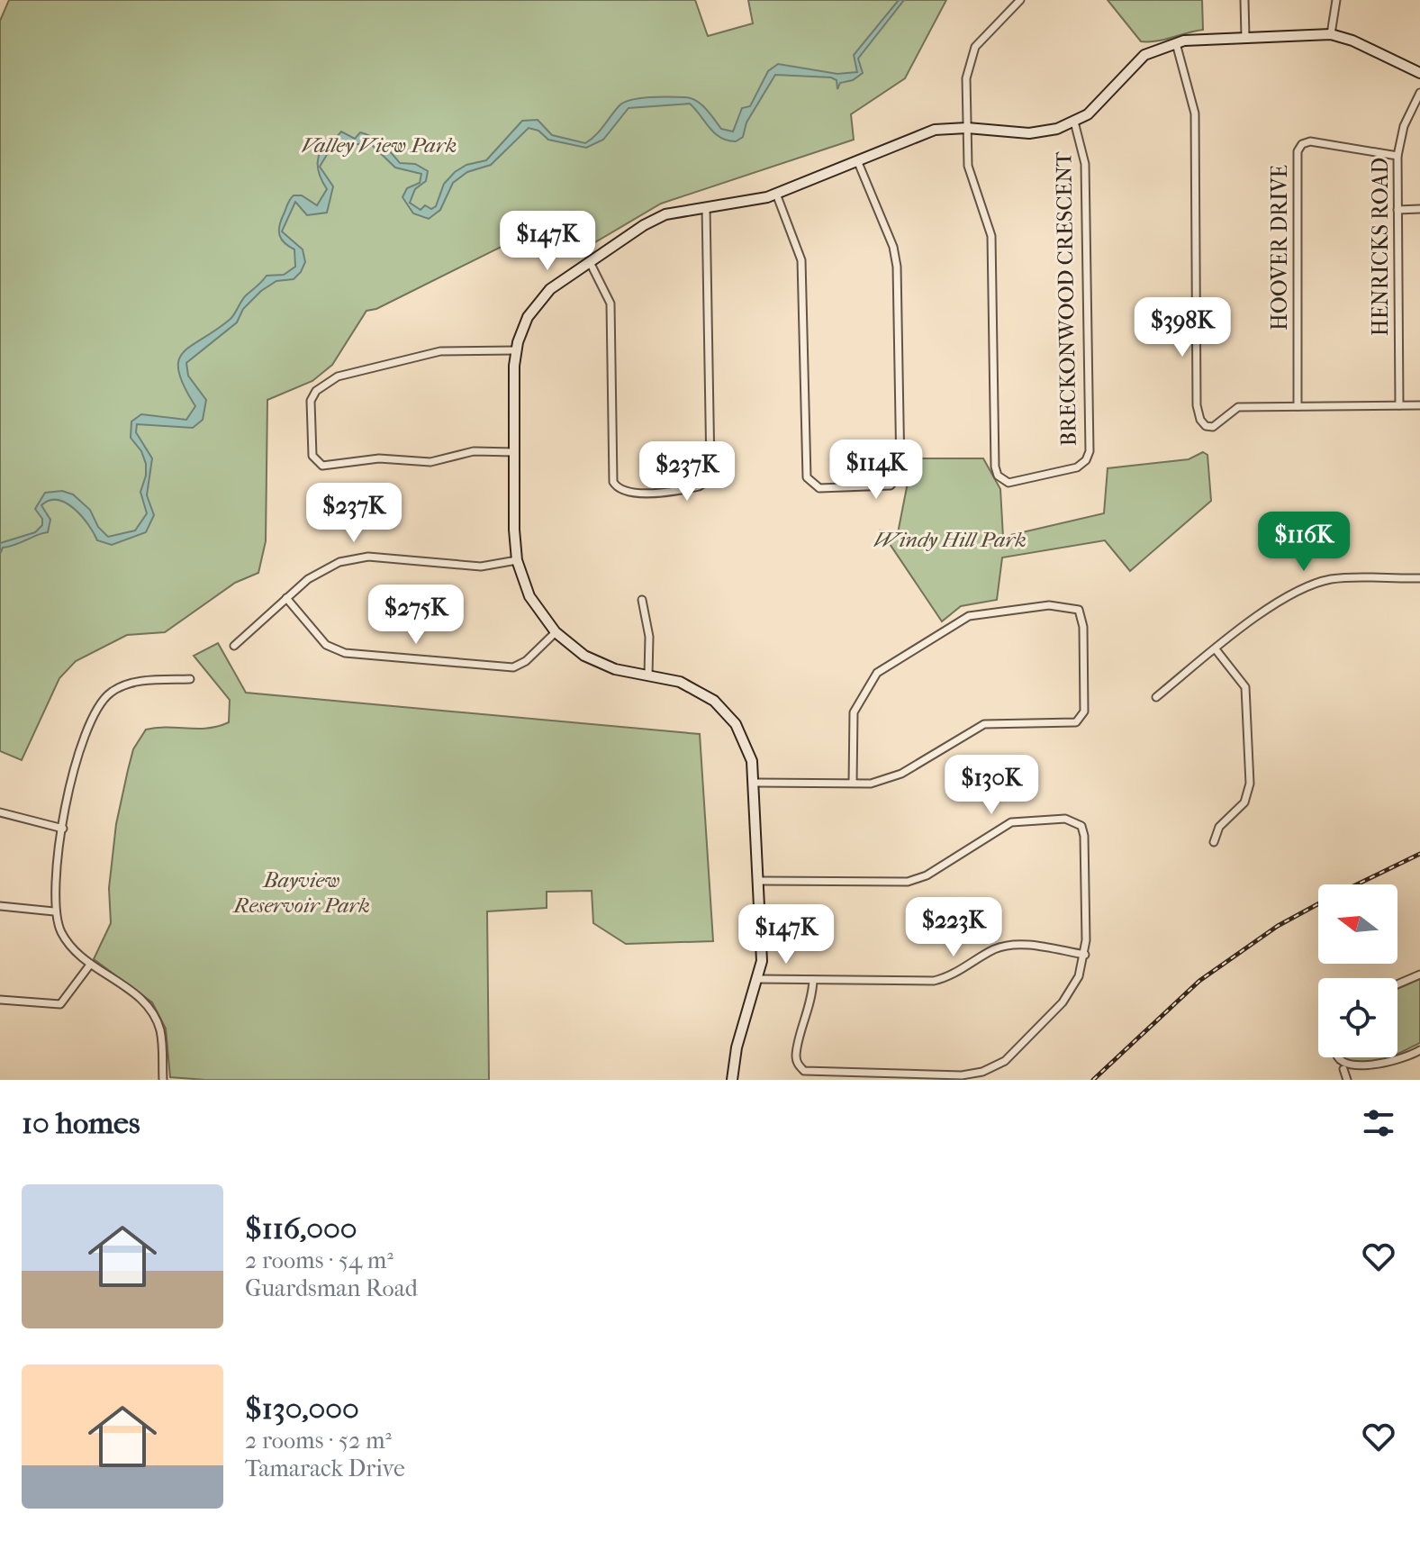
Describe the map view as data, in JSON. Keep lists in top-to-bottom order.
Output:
{
  "streets": {
    "street": ["HENRICKS ROAD", "HOOVER DRIVE", "BRECKONWOOD CRESCENT"]
  },
  "crossings": [
    ["HENRICKS ROAD", "HOOVER DRIVE"]
  ],
  "parks": ["Valley View Park", "Windy Hill Park", "Bayview Reservoir Park"],
  "north": "left",
  "page": {
    "price": [
      "$147K",
      "$398K",
      "$114K",
      "$237K",
      "$237K",
      "$116K",
      "$275K",
      "$130K",
      "$223K",
      "$147K"
    ],
    "heading": "10 homes",
    "list": [
      {
        "name": "$116,000",
        "note": "2 rooms · 54 m² · Guardsman Road"
      },
      {
        "name": "$130,000",
        "note": "2 rooms · 52 m² · Tamarack Drive"
      }
    ]
  }
}
